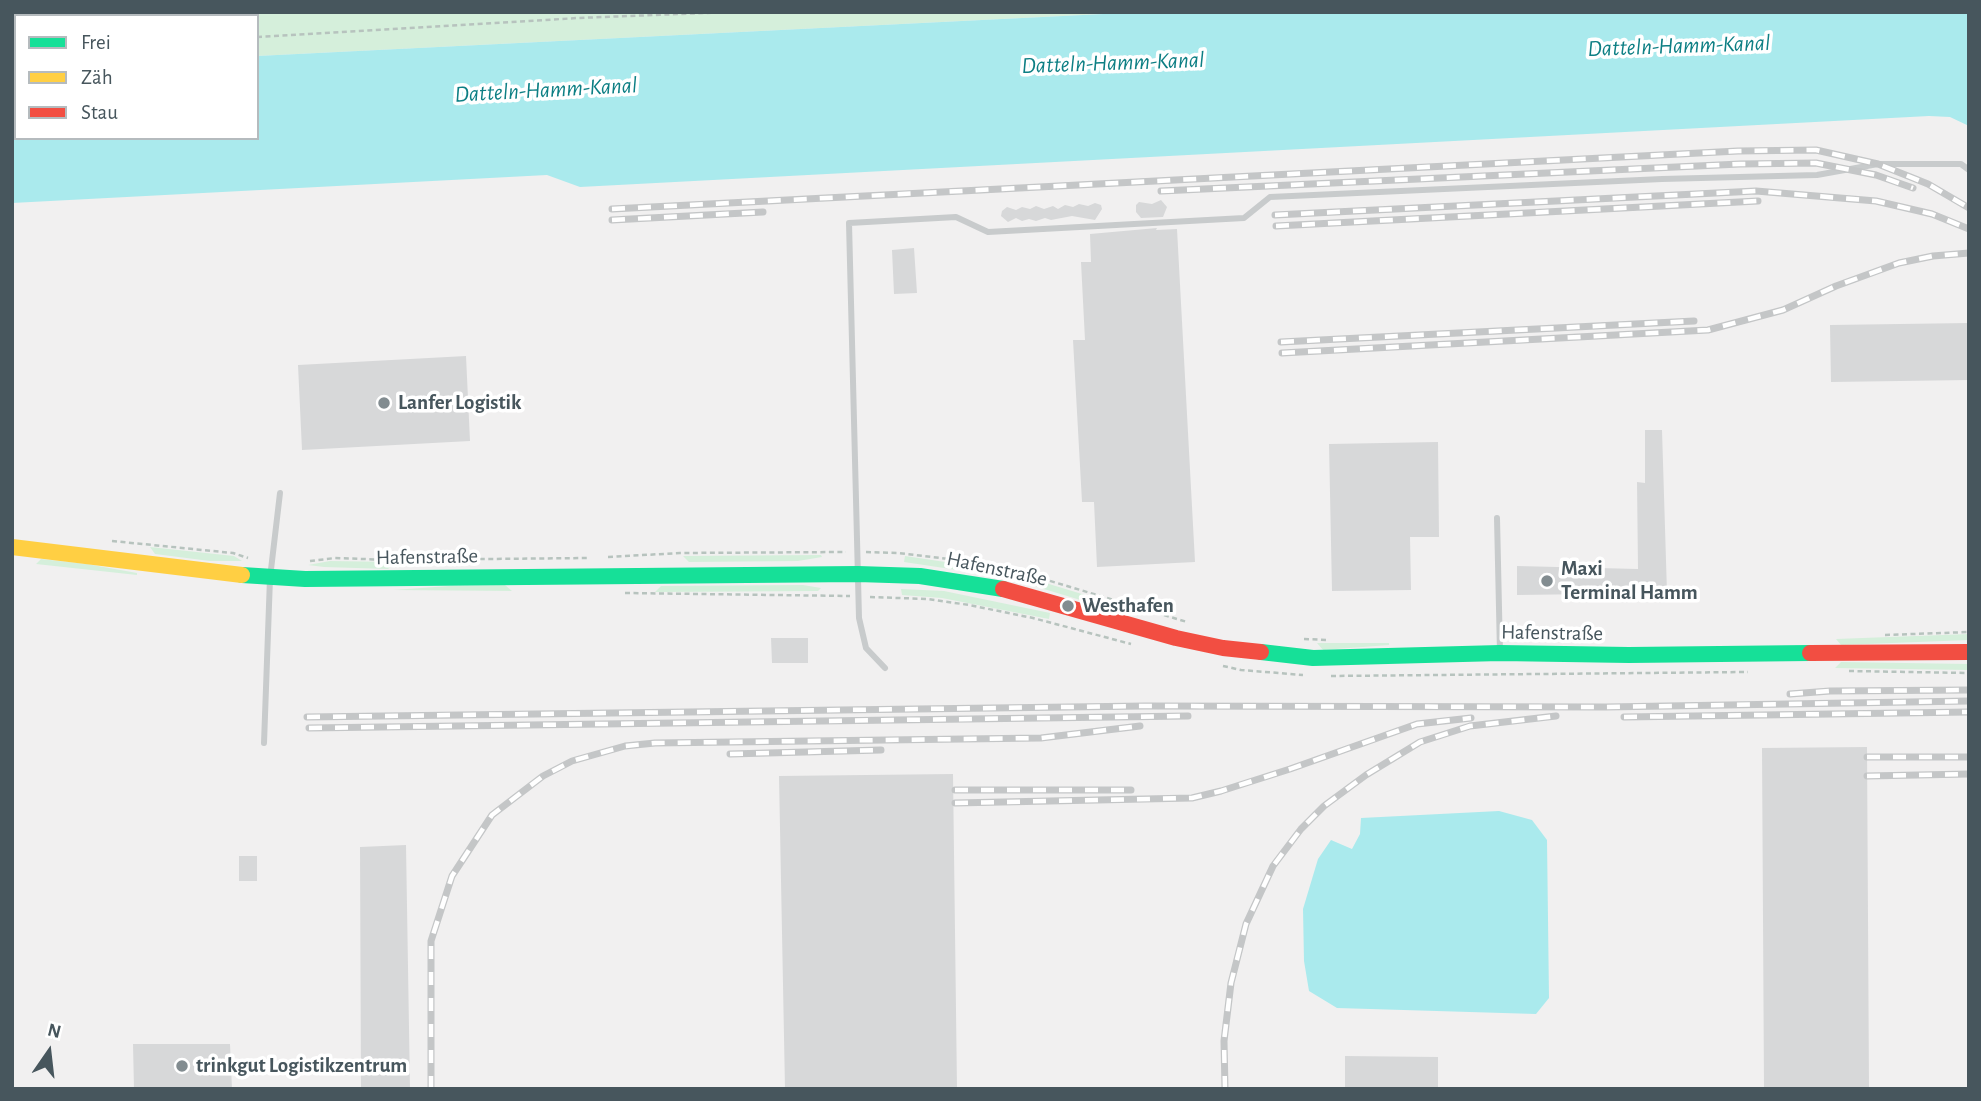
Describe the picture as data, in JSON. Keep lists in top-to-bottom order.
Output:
{
  "streets": {
    "street": ["Hafenstraße"]
  },
  "water": ["Datteln-Hamm-Kanal"],
  "places": [
    "Lanfer Logistik",
    "Maxi Terminal Hamm",
    "Westhafen",
    "trinkgut Logistikzentrum"
  ],
  "legend": ["Frei", "Zäh", "Stau"],
  "north": "top"
}
